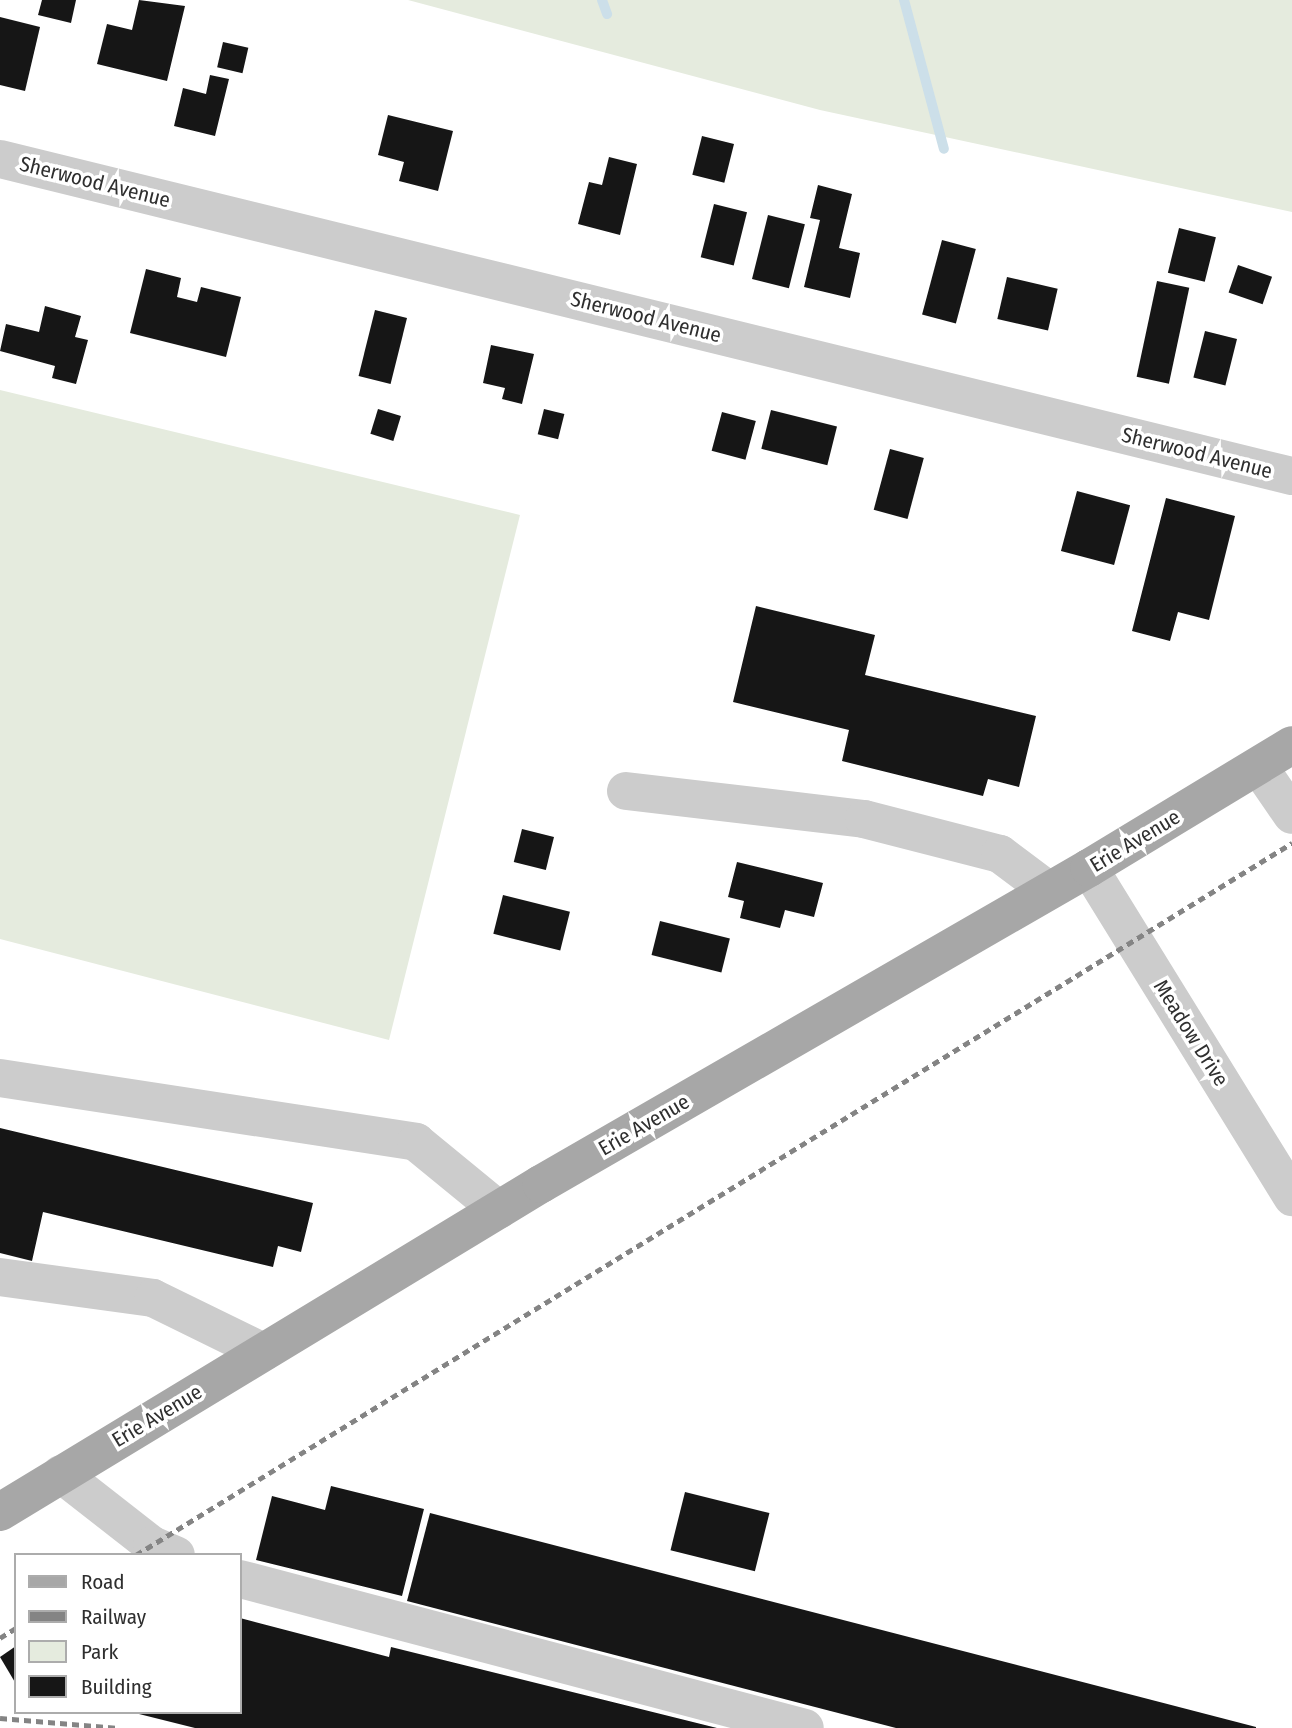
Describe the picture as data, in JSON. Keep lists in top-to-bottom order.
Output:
{
  "streets": {
    "main road": ["Erie Avenue"],
    "street": ["Sherwood Avenue", "Meadow Drive"]
  },
  "crossings": [
    ["Erie Avenue", "Meadow Drive"]
  ],
  "legend": [
    "Road",
    "Railway",
    "Park",
    "Building"
  ]
}
